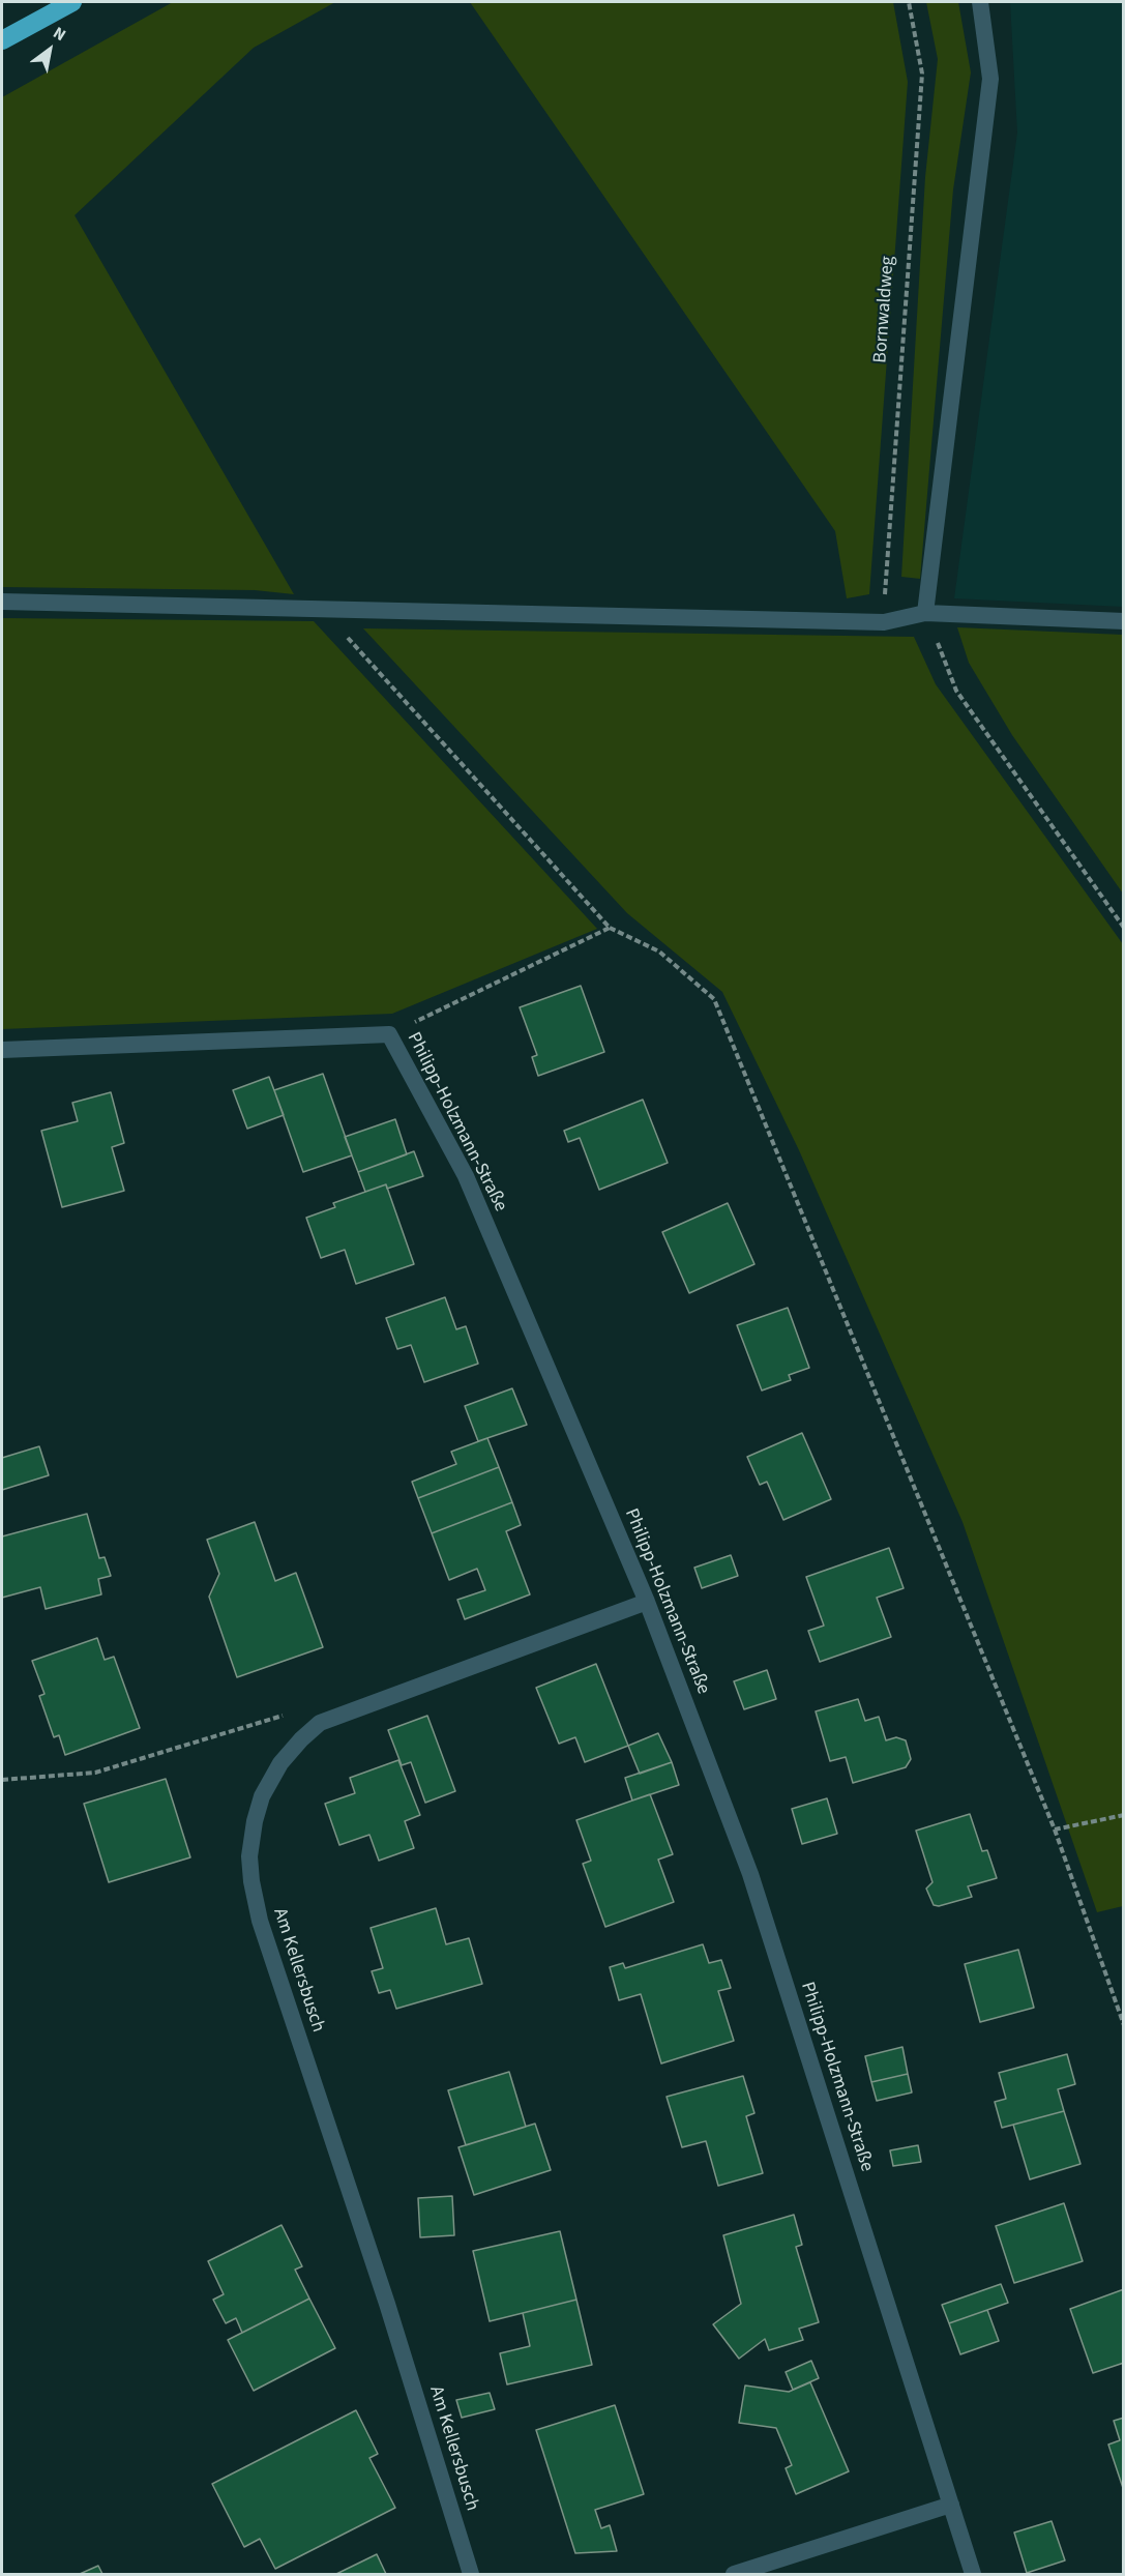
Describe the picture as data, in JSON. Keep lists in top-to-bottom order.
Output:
{
  "streets": {
    "street": ["Philipp-Holzmann-Straße", "Am Kellersbusch"],
    "path": ["Bornwaldweg"]
  },
  "crossings": [
    ["Philipp-Holzmann-Straße", "Am Kellersbusch"]
  ],
  "north": "top right"
}
